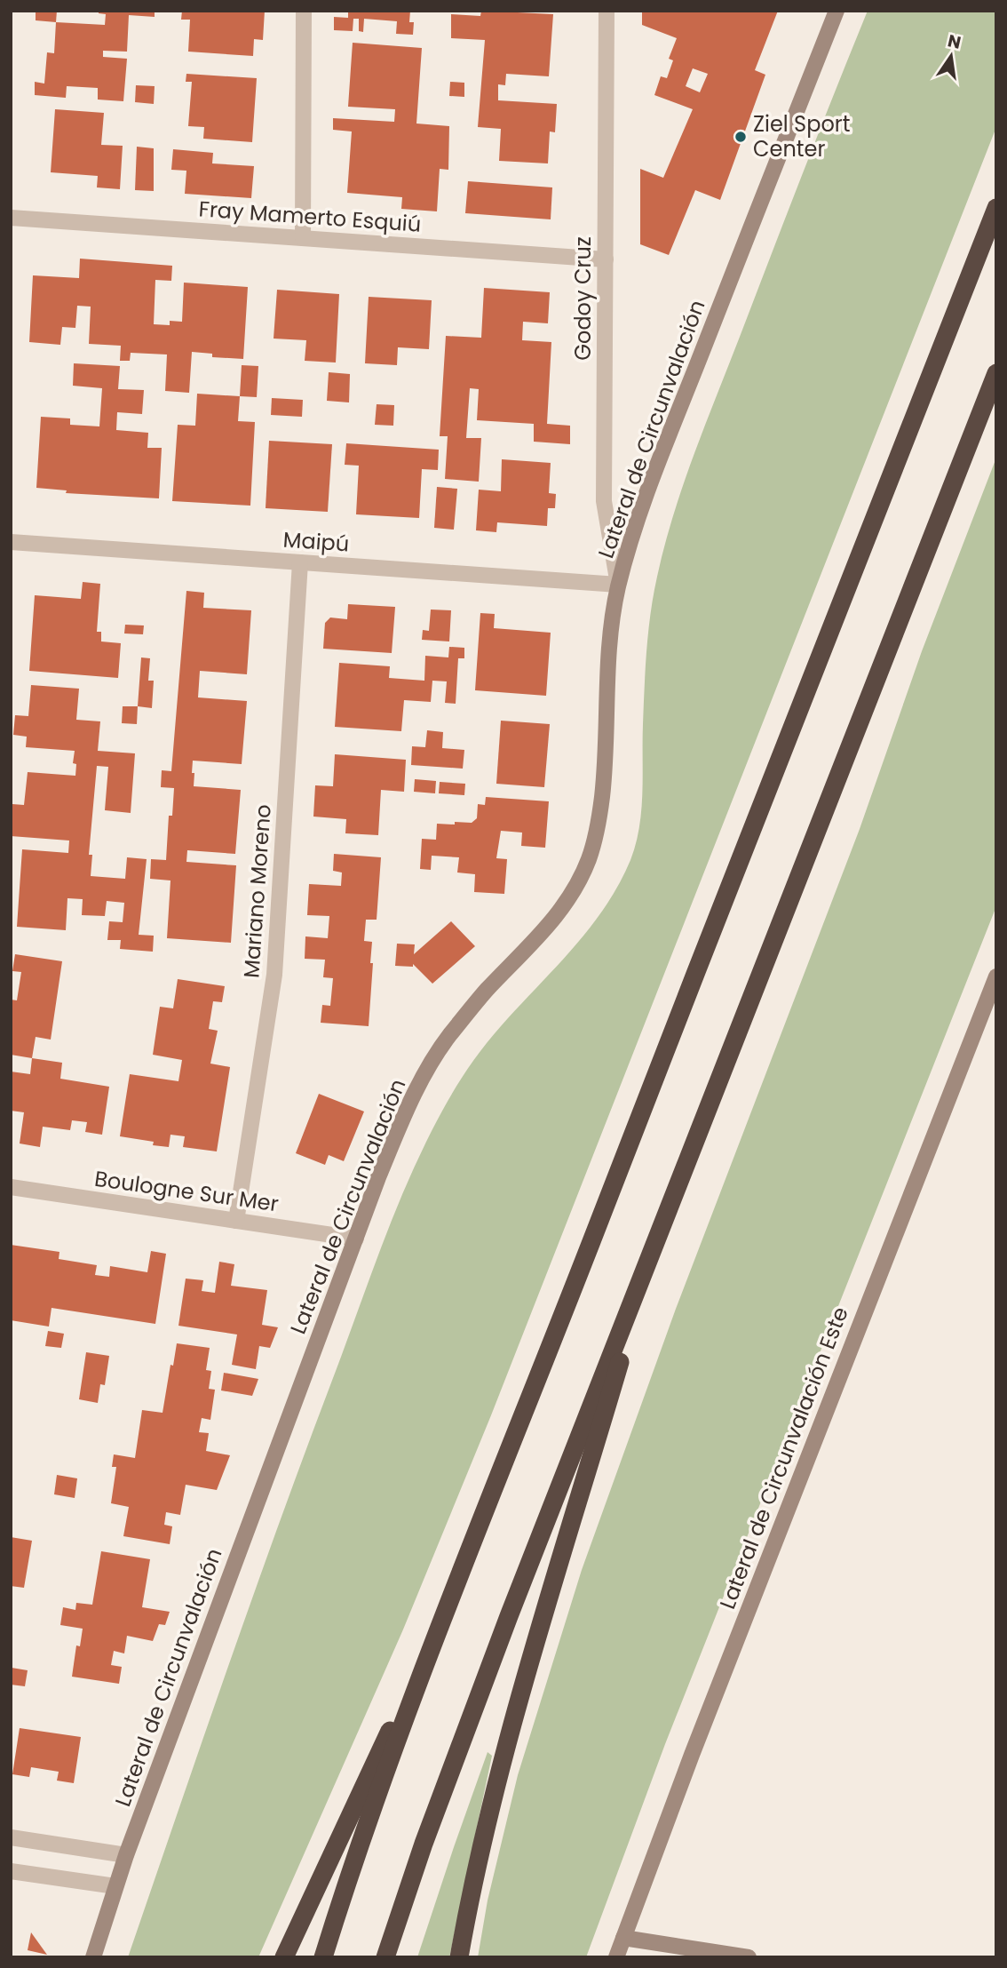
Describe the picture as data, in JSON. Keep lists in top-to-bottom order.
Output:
{
  "streets": {
    "street": [
      "Fray Mamerto Esquiú",
      "Godoy Cruz",
      "Lateral de Circunvalación",
      "Maipú",
      "Mariano Moreno",
      "Boulogne Sur Mer",
      "Lateral de Circunvalación Este"
    ]
  },
  "crossings": [
    ["Fray Mamerto Esquiú", "Godoy Cruz"],
    ["Godoy Cruz", "Lateral de Circunvalación"],
    ["Godoy Cruz", "Maipú"],
    ["Lateral de Circunvalación", "Maipú"],
    ["Lateral de Circunvalación", "Boulogne Sur Mer"],
    ["Maipú", "Mariano Moreno"],
    ["Mariano Moreno", "Boulogne Sur Mer"]
  ],
  "places": ["Ziel Sport Center"],
  "north": "top"
}
